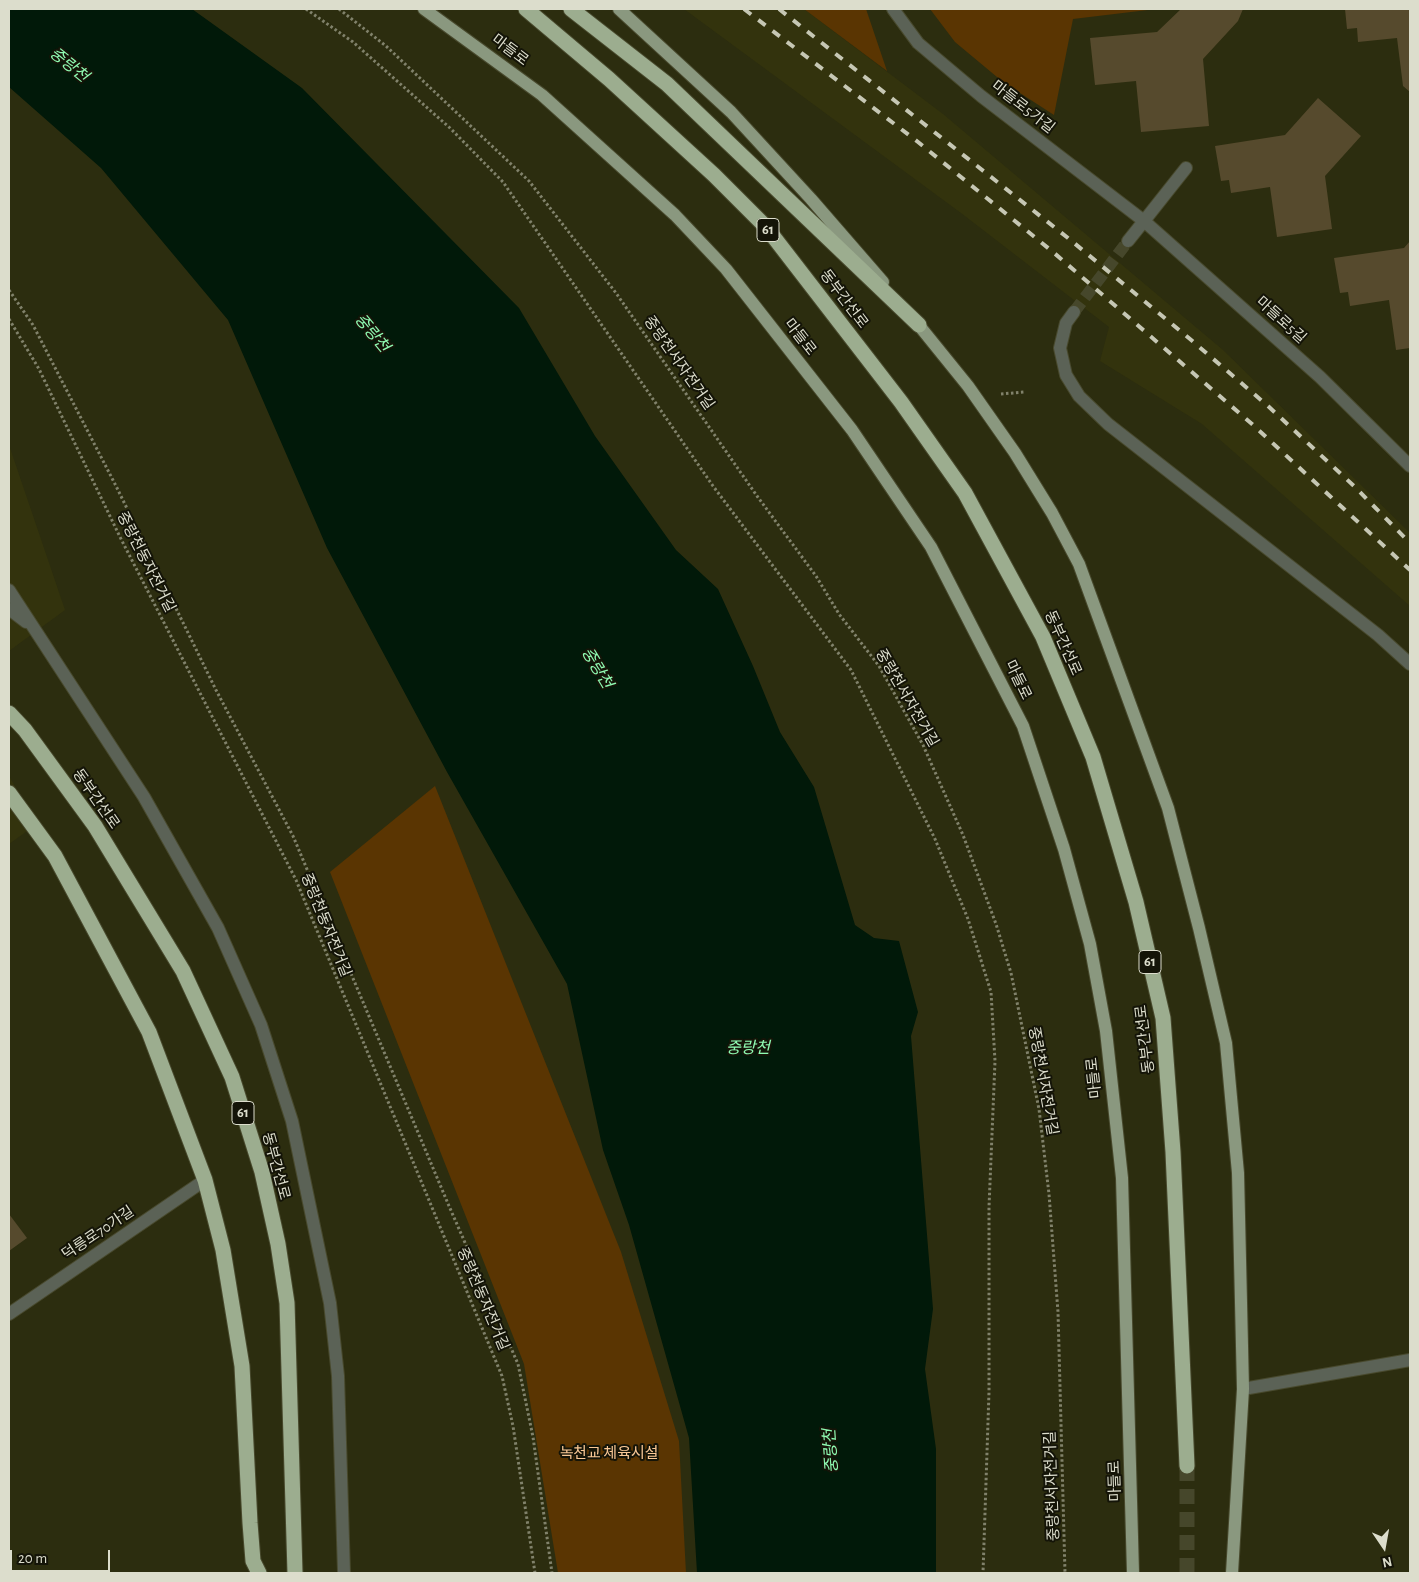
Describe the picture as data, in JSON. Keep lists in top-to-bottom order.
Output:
{
  "streets": {
    "highway": ["61", "동부간선로"],
    "main road": ["마들로"],
    "street": ["마들로5가길", "마들로5길", "덕릉로70가길"],
    "path": ["중랑천서자전거길", "중랑천동자전거길"]
  },
  "crossings": [
    ["마들로5가길", "마들로5길"]
  ],
  "water": ["중랑천"],
  "parks": ["녹천교 체육시설"],
  "scale_bar": "20 m",
  "north": "bottom"
}
